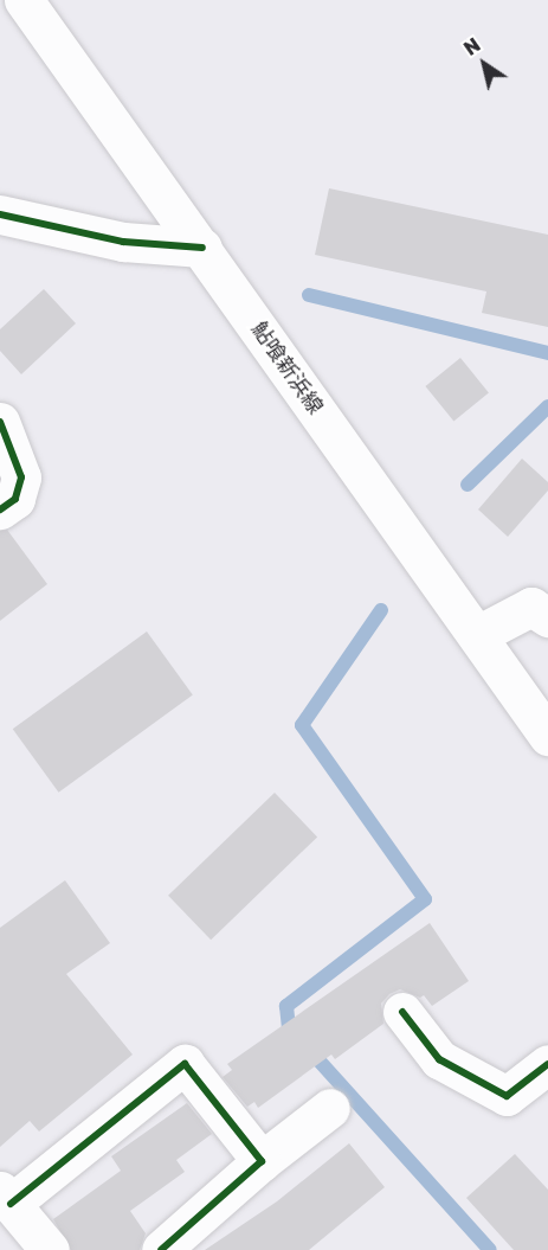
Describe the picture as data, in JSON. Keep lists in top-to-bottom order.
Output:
{
  "streets": {
    "street": ["鮎喰新浜線"]
  },
  "north": "top left"
}
